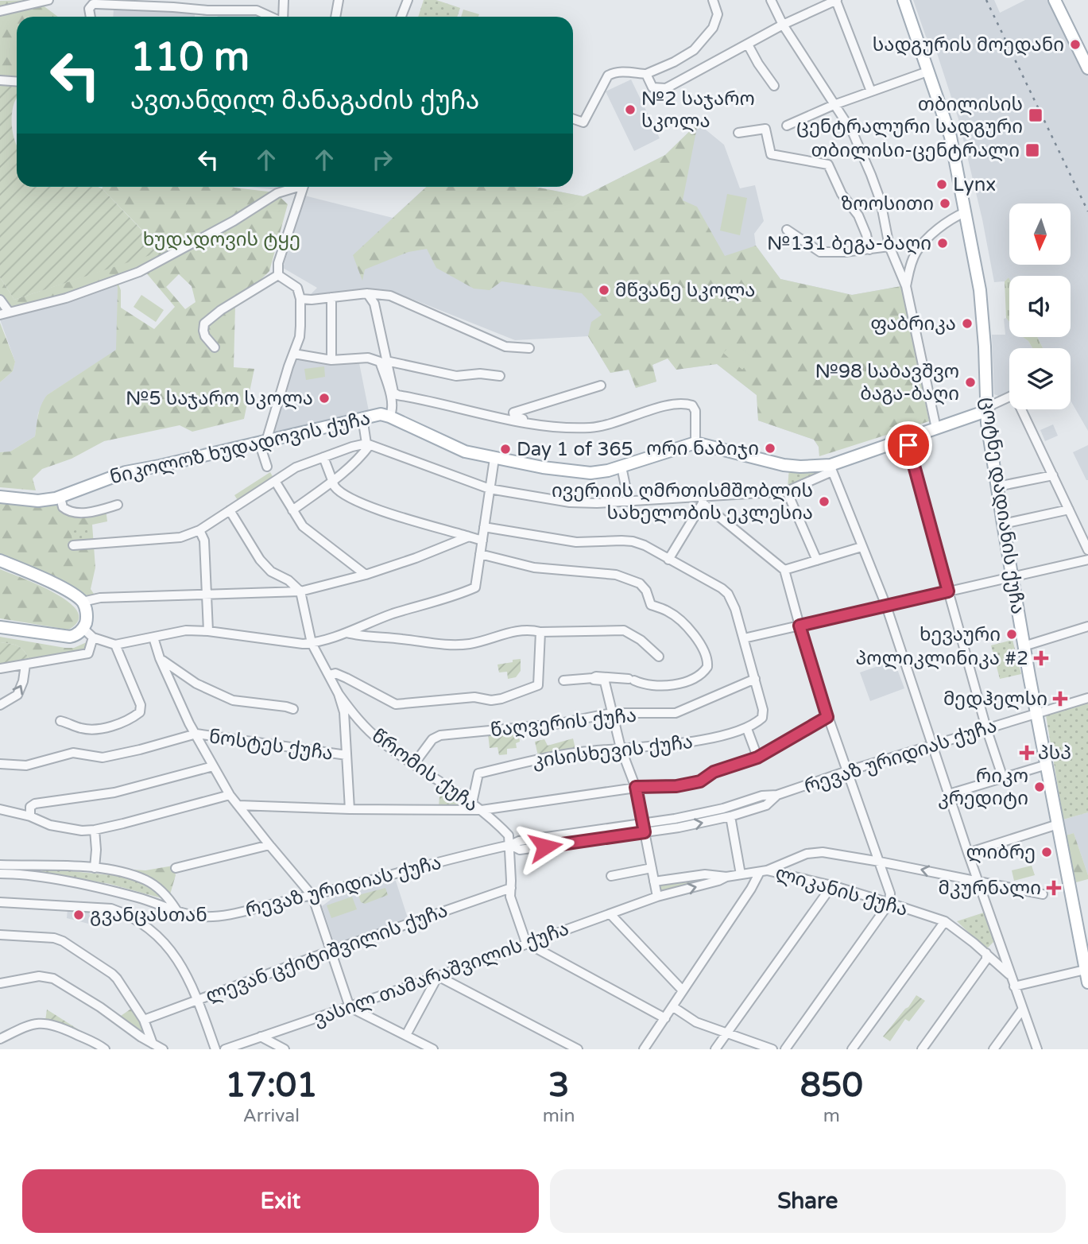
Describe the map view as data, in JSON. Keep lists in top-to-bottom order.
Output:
{
  "streets": {
    "main road": ["ნიკოლოზ ხუდადოვის ქუჩა", "ცოტნე დადიანის ქუჩა"],
    "street": [
      "წაღვერის ქუჩა",
      "ნოსტეს ქუჩა",
      "კისისხევის ქუჩა",
      "რევაზ ურიდიას ქუჩა",
      "წრომის ქუჩა",
      "ლიკანის ქუჩა",
      "ლევან ცქიტიშვილის ქუჩა",
      "ვასილ თამარაშვილის ქუჩა"
    ]
  },
  "crossings": [
    ["ცოტნე დადიანის ქუჩა", "რევაზ ურიდიას ქუჩა"],
    ["წაღვერის ქუჩა", "წრომის ქუჩა"],
    ["კისისხევის ქუჩა", "წრომის ქუჩა"],
    ["რევაზ ურიდიას ქუჩა", "წრომის ქუჩა"],
    ["ლიკანის ქუჩა", "ვასილ თამარაშვილის ქუჩა"]
  ],
  "parks": ["ხუდადოვის ტყე"],
  "places": {
    "other": [
      "სადგურის მოედანი",
      "№2 საჯარო სკოლა",
      "Lynx",
      "ზოოსითი",
      "№131 ბეგა-ბაღი",
      "მწვანე სკოლა",
      "ფაბრიკა",
      "№98 საბავშვო ბაგა-ბაღი",
      "№5 საჯარო სკოლა",
      "ორი ნაბიჯი",
      "Day 1 of 365",
      "ივერიის ღმრთისმშობლის სახელობის ეკლესია",
      "ხევაური",
      "რიკო კრედიტი",
      "ლიბრე",
      "გვანცასთან"
    ],
    "transit": ["თბილისის ცენტრალური სადგური", "თბილისი-ცენტრალი"],
    "health": [
      "პოლიკლინიკა #2",
      "მედჰელსი",
      "პსპ",
      "მკურნალი"
    ]
  },
  "north": "bottom",
  "page": {
    "turn": ["110 m", "ავთანდილ მანაგაძის ქუჩა"],
    "eta": [
      "17:01",
      "Arrival",
      "3",
      "min",
      "850",
      "m"
    ],
    "buttons": ["Exit", "Share"]
  }
}
